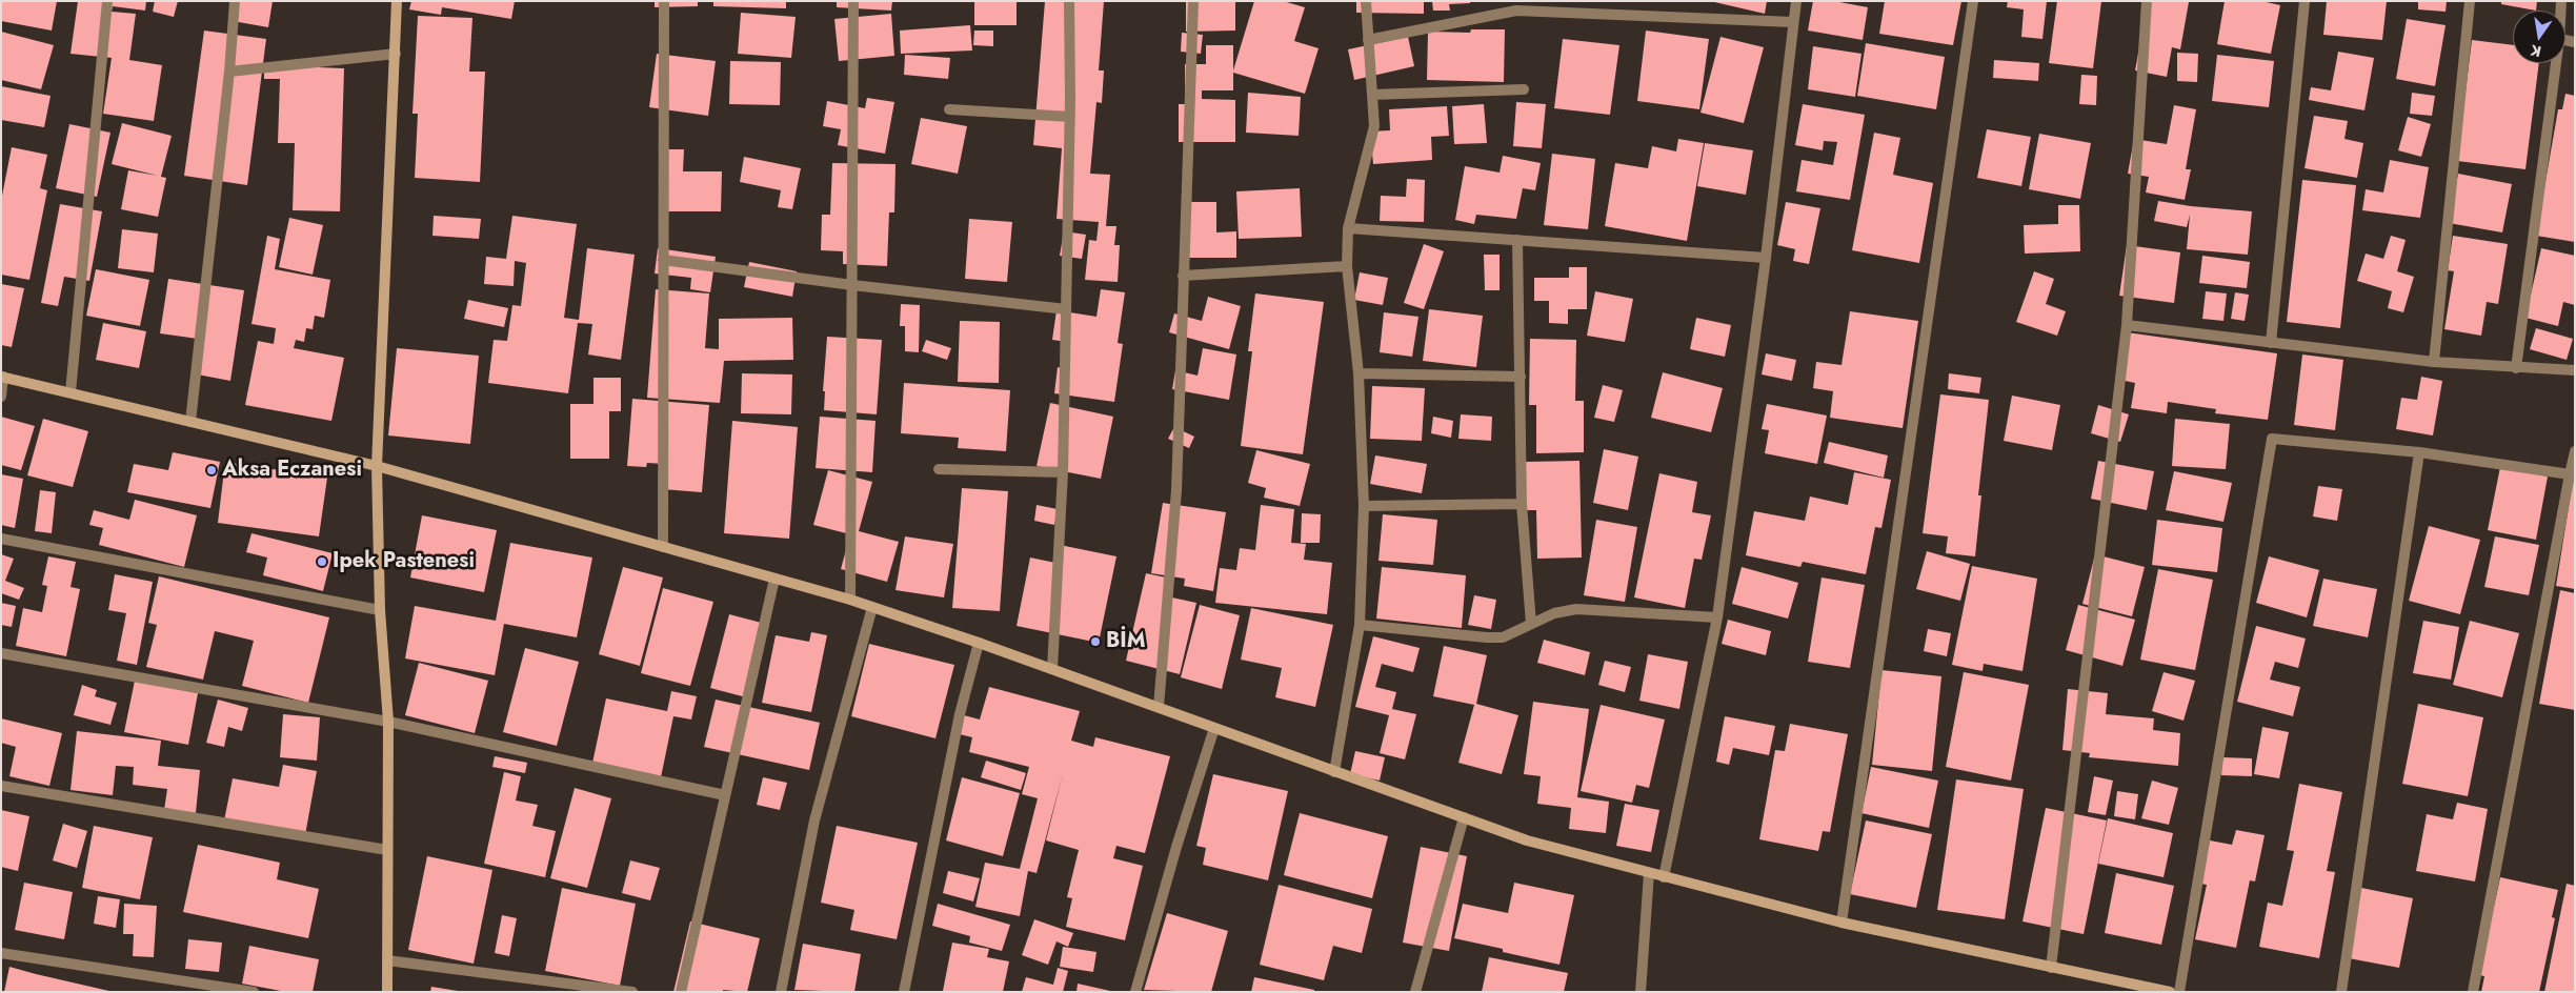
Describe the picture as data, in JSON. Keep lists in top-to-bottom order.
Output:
{
  "places": ["Aksa Eczanesi", "Ipek Pastenesi", "BİM"],
  "north": "bottom"
}
